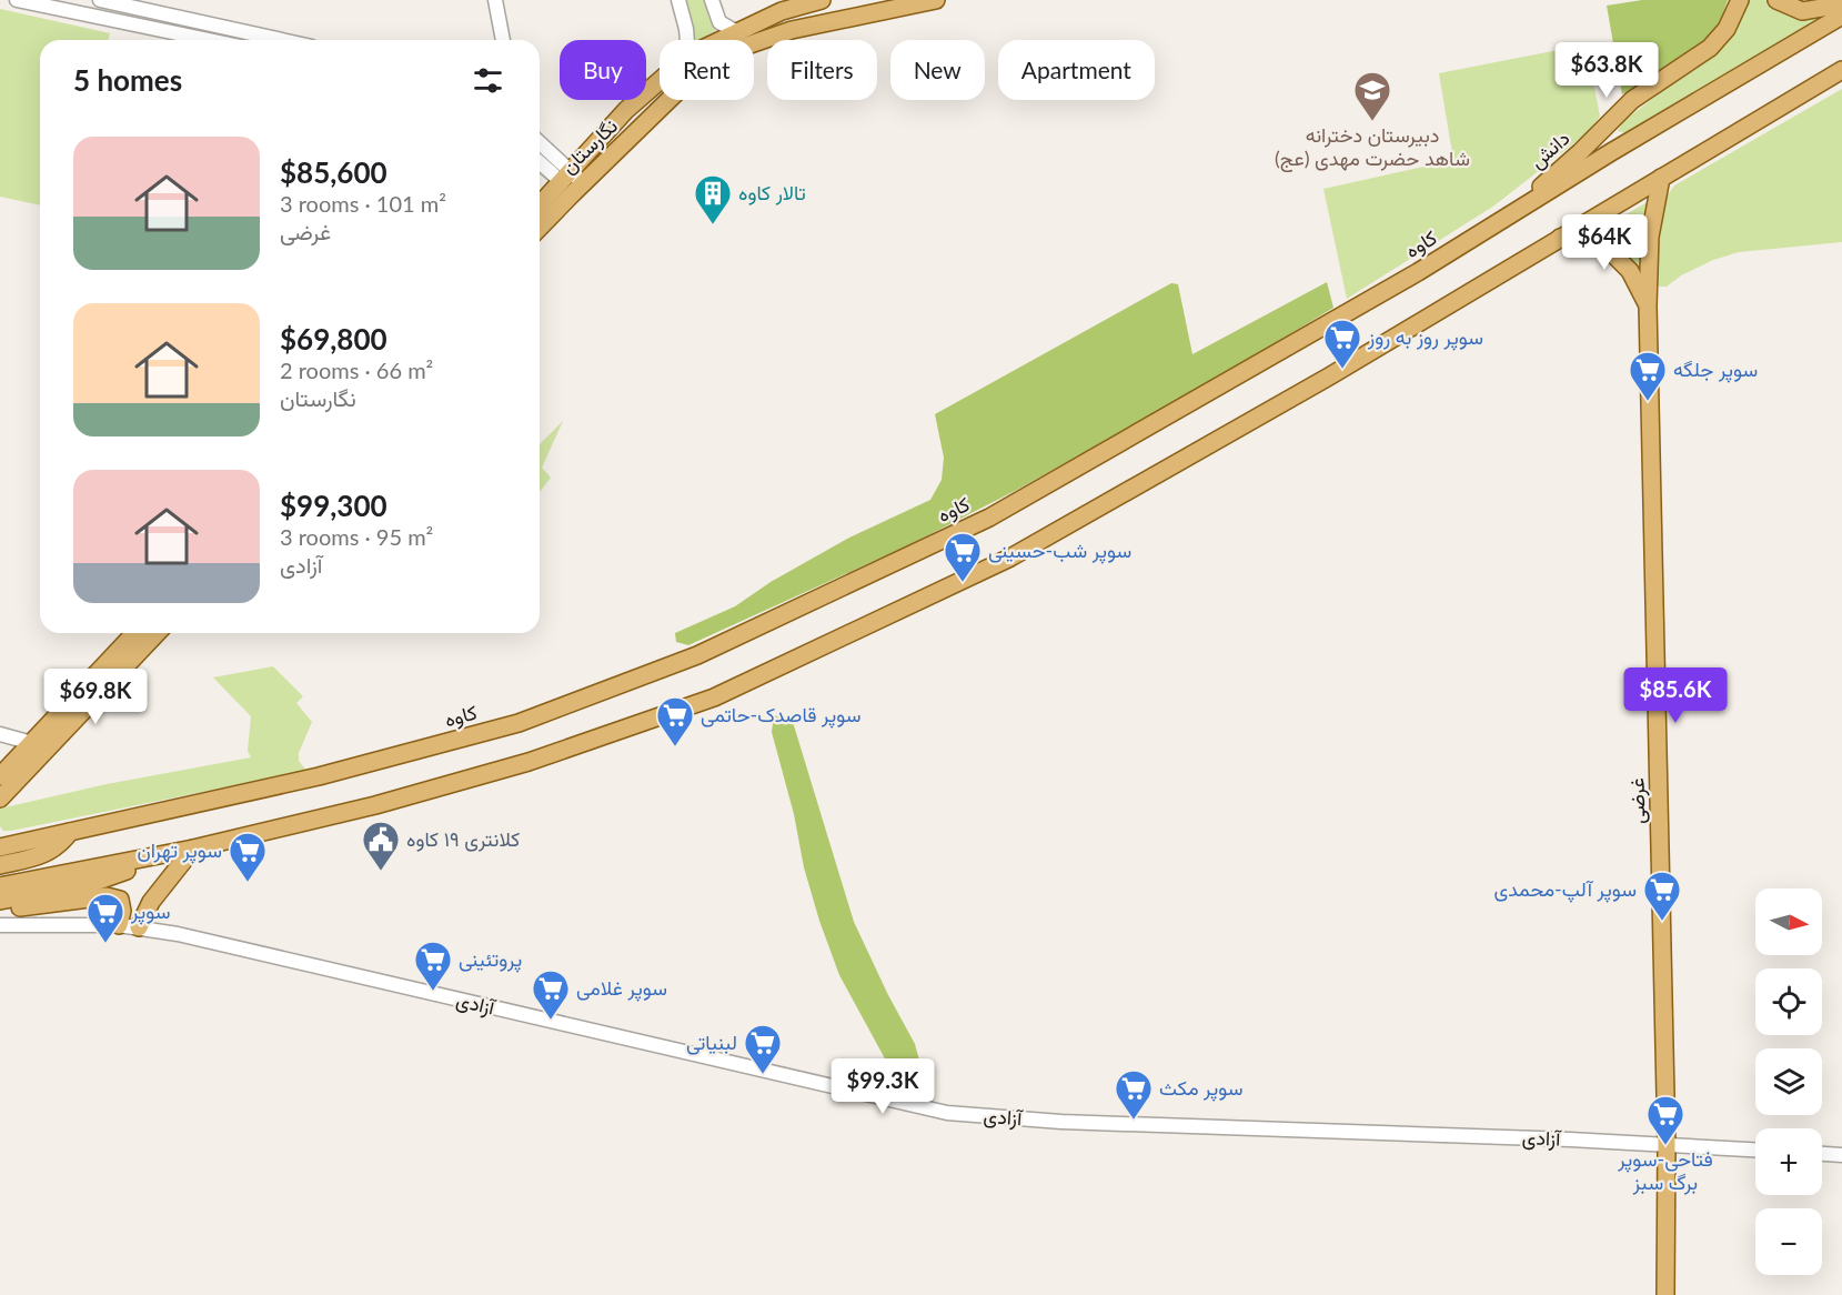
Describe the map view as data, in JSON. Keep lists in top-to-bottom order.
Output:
{
  "streets": {
    "main road": [
      "نگارستان",
      "دانش",
      "کاوه",
      "غرضی"
    ],
    "street": ["آزادی"]
  },
  "crossings": [
    ["دانش", "کاوه"],
    ["غرضی", "آزادی"]
  ],
  "places": {
    "school or university": ["دبیرستان دخترانه شاهد حضرت مهدی (عج)"],
    "building": ["تالار کاوه"],
    "supermarket": [
      "سوپر روز به روز",
      "سوپر جلگه",
      "سوپر شب-حسینی",
      "سوپر قاصدک-حاتمی",
      "سوپر تهران",
      "سوپر آلپ-محمدی",
      "سوپر",
      "پروتئینی",
      "سوپر غلامی",
      "لبنیاتی",
      "سوپر مکث",
      "فتاحی-سوپر برگ سبز"
    ],
    "public building": ["کلانتری ۱۹ کاوه"]
  },
  "north": "right",
  "page": {
    "chip": [
      "Buy",
      "Rent",
      "Filters",
      "New",
      "Apartment"
    ],
    "heading": "5 homes",
    "price": [
      "$63.8K",
      "$64K",
      "$85.6K",
      "$69.8K",
      "$99.3K"
    ],
    "list": [
      {
        "name": "$85,600",
        "note": "3 rooms · 101 m² · غرضی"
      },
      {
        "name": "$69,800",
        "note": "2 rooms · 66 m² · نگارستان"
      },
      {
        "name": "$99,300",
        "note": "3 rooms · 95 m² · آزادی"
      }
    ],
    "map_buttons": ["+", "−"]
  }
}
